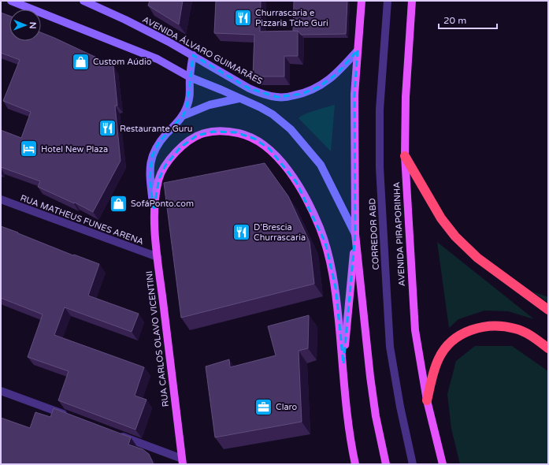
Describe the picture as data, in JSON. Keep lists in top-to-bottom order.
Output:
{
  "streets": {
    "main road": ["AVENIDA PIRAPORINHA", "RUA CARLOS OLAVO VICENTINI"],
    "street": ["AVENIDA ÁLVARO GUIMARÃES", "RUA MATHEUS FUNES ARENA", "CORREDOR ABD"]
  },
  "crossings": [
    ["AVENIDA ÁLVARO GUIMARÃES", "RUA CARLOS OLAVO VICENTINI"],
    ["RUA MATHEUS FUNES ARENA", "RUA CARLOS OLAVO VICENTINI"]
  ],
  "places": {
    "restaurant": ["Churrascaria e Pizzaria Tche Guri", "Restaurante Guru", "D’Brescia Churrascaria"],
    "shop": ["Custom Aúdio", "SofáPonto.com"],
    "hotel": ["Hotel New Plaza"],
    "office": ["Claro"]
  },
  "scale_bar": "20 m",
  "north": "right"
}
